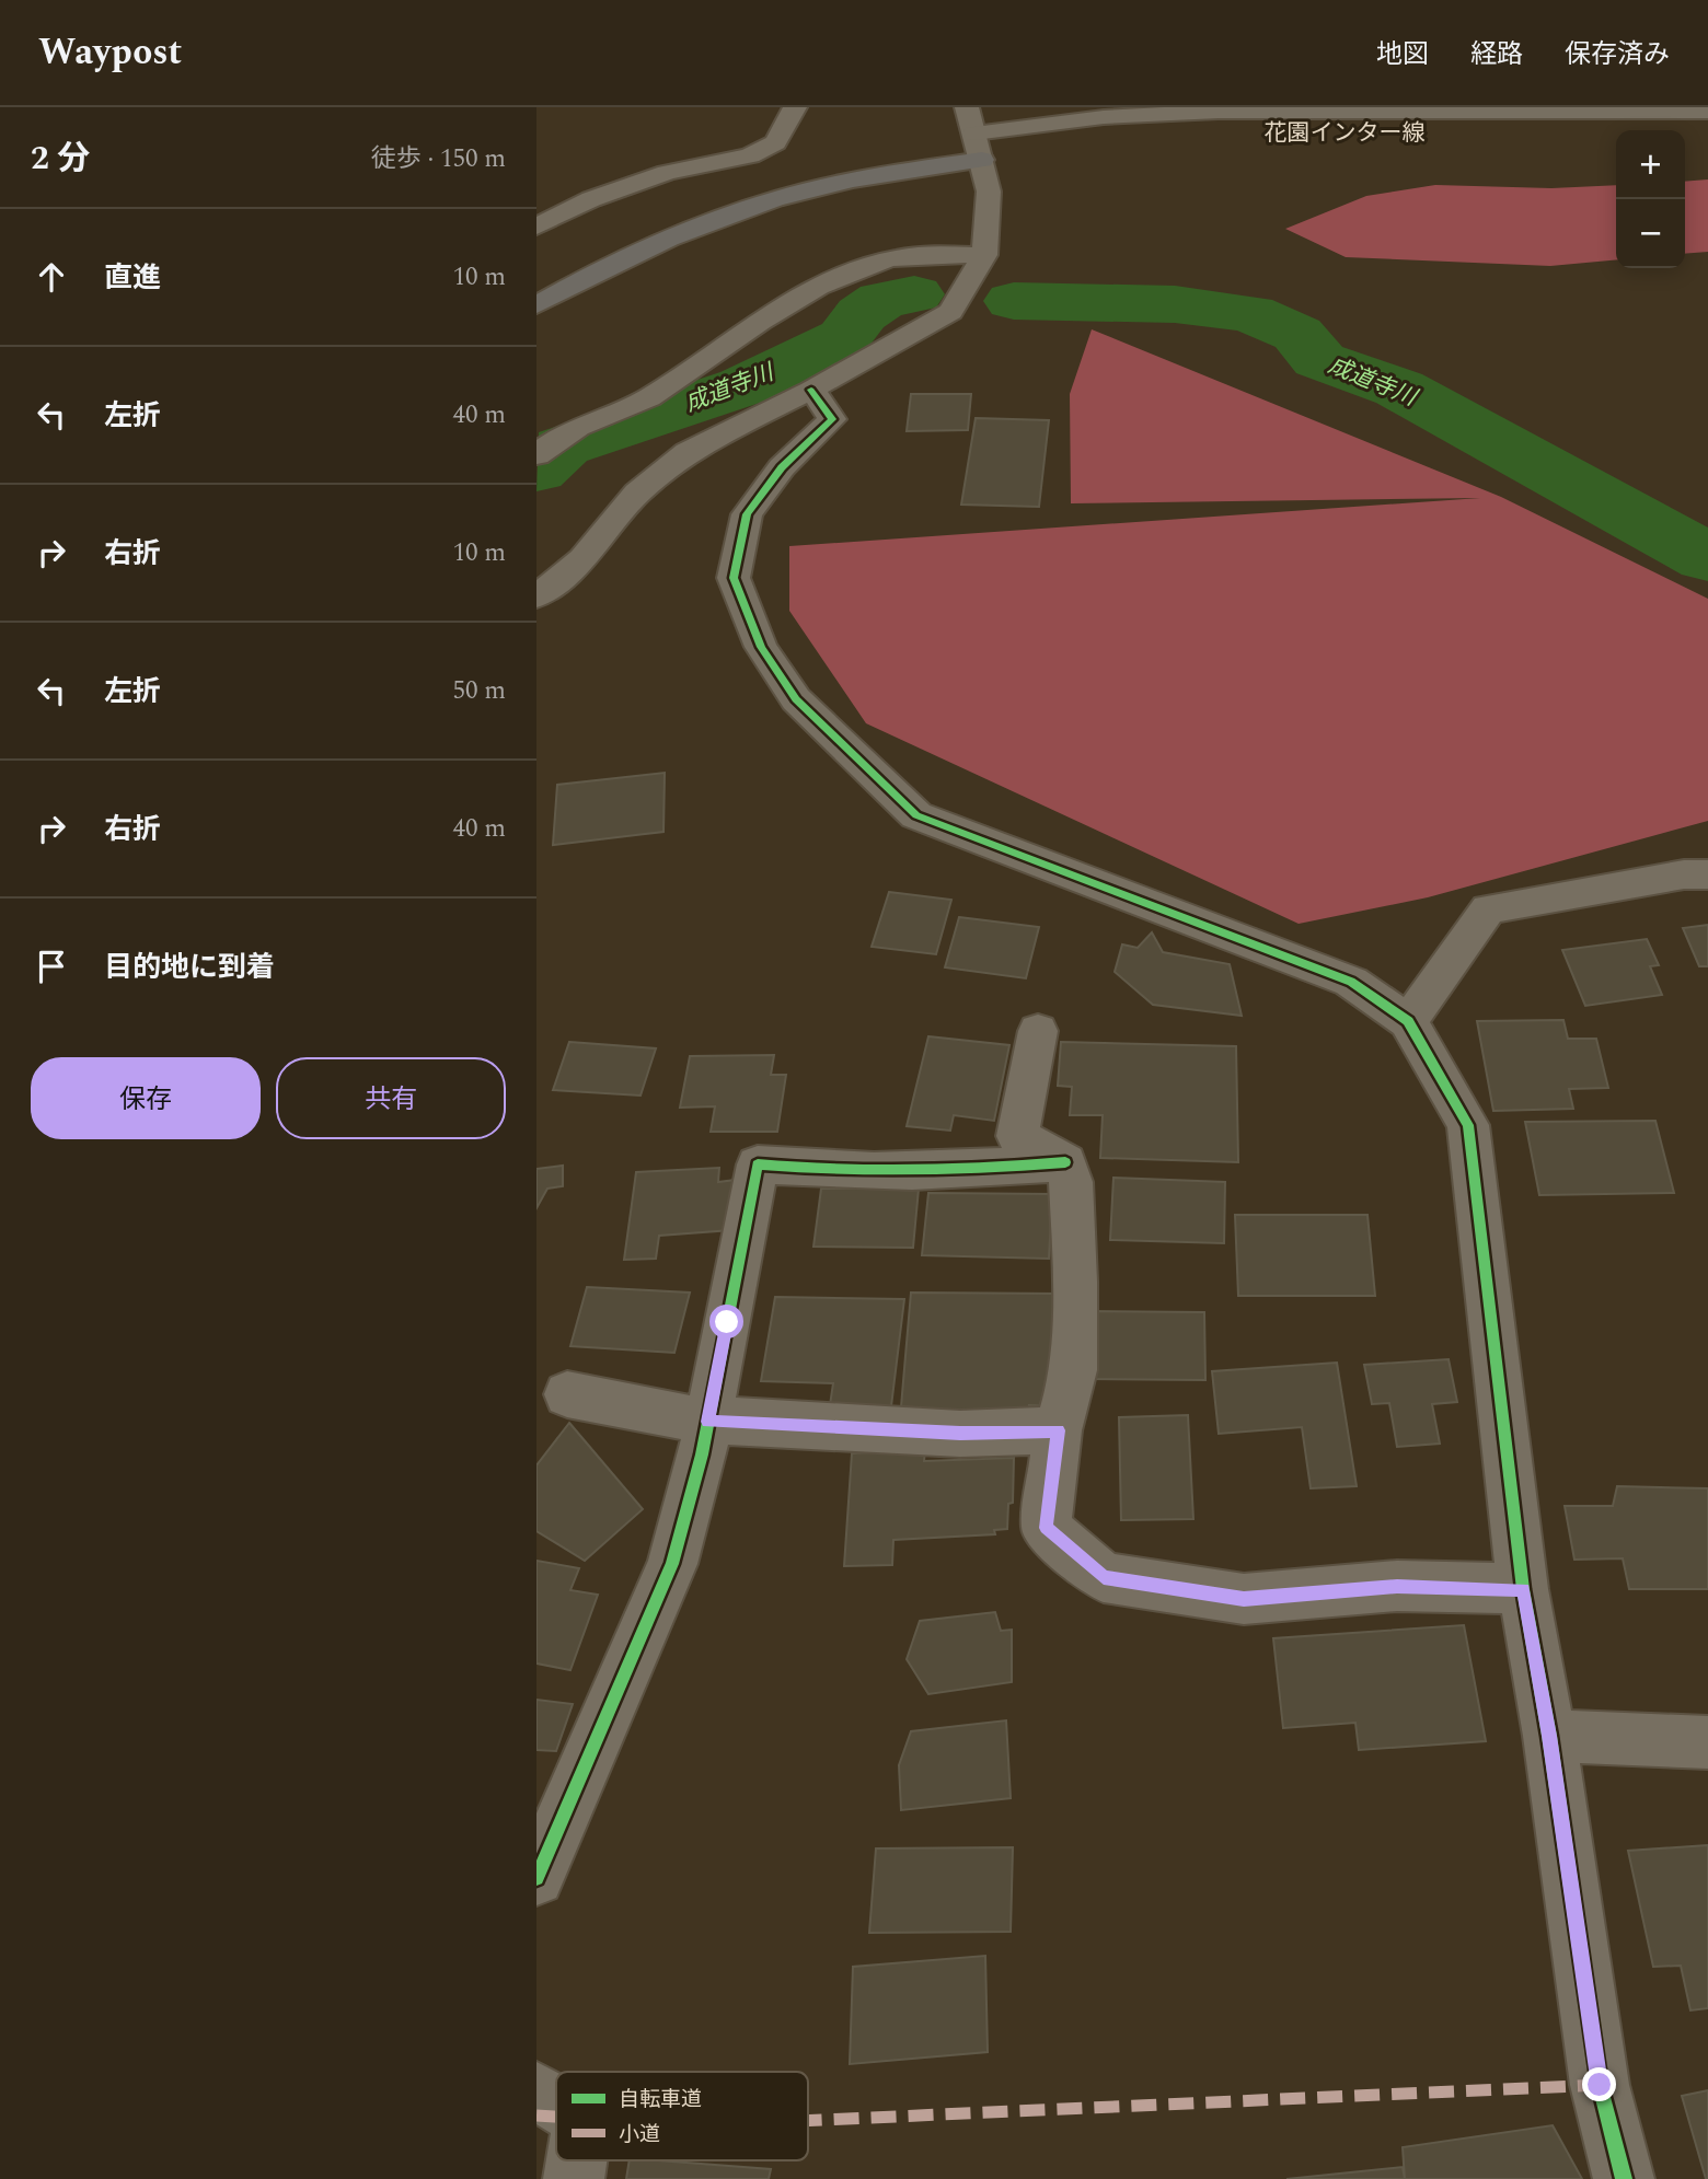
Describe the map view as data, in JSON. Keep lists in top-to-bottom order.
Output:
{
  "streets": {
    "street": ["花園インター線"]
  },
  "water": ["成道寺川"],
  "legend": ["自転車道", "小道"],
  "page": {
    "header": "Waypost",
    "nav": ["地図", "経路", "保存済み"],
    "heading": ["2 分", "徒歩 · 150 m"],
    "map_buttons": ["+", "−"],
    "list": [
      ["直進", "10 m"],
      ["左折", "40 m"],
      ["右折", "10 m"],
      ["左折", "50 m"],
      ["右折", "40 m"],
      "目的地に到着"
    ],
    "buttons": ["保存", "共有"]
  }
}
